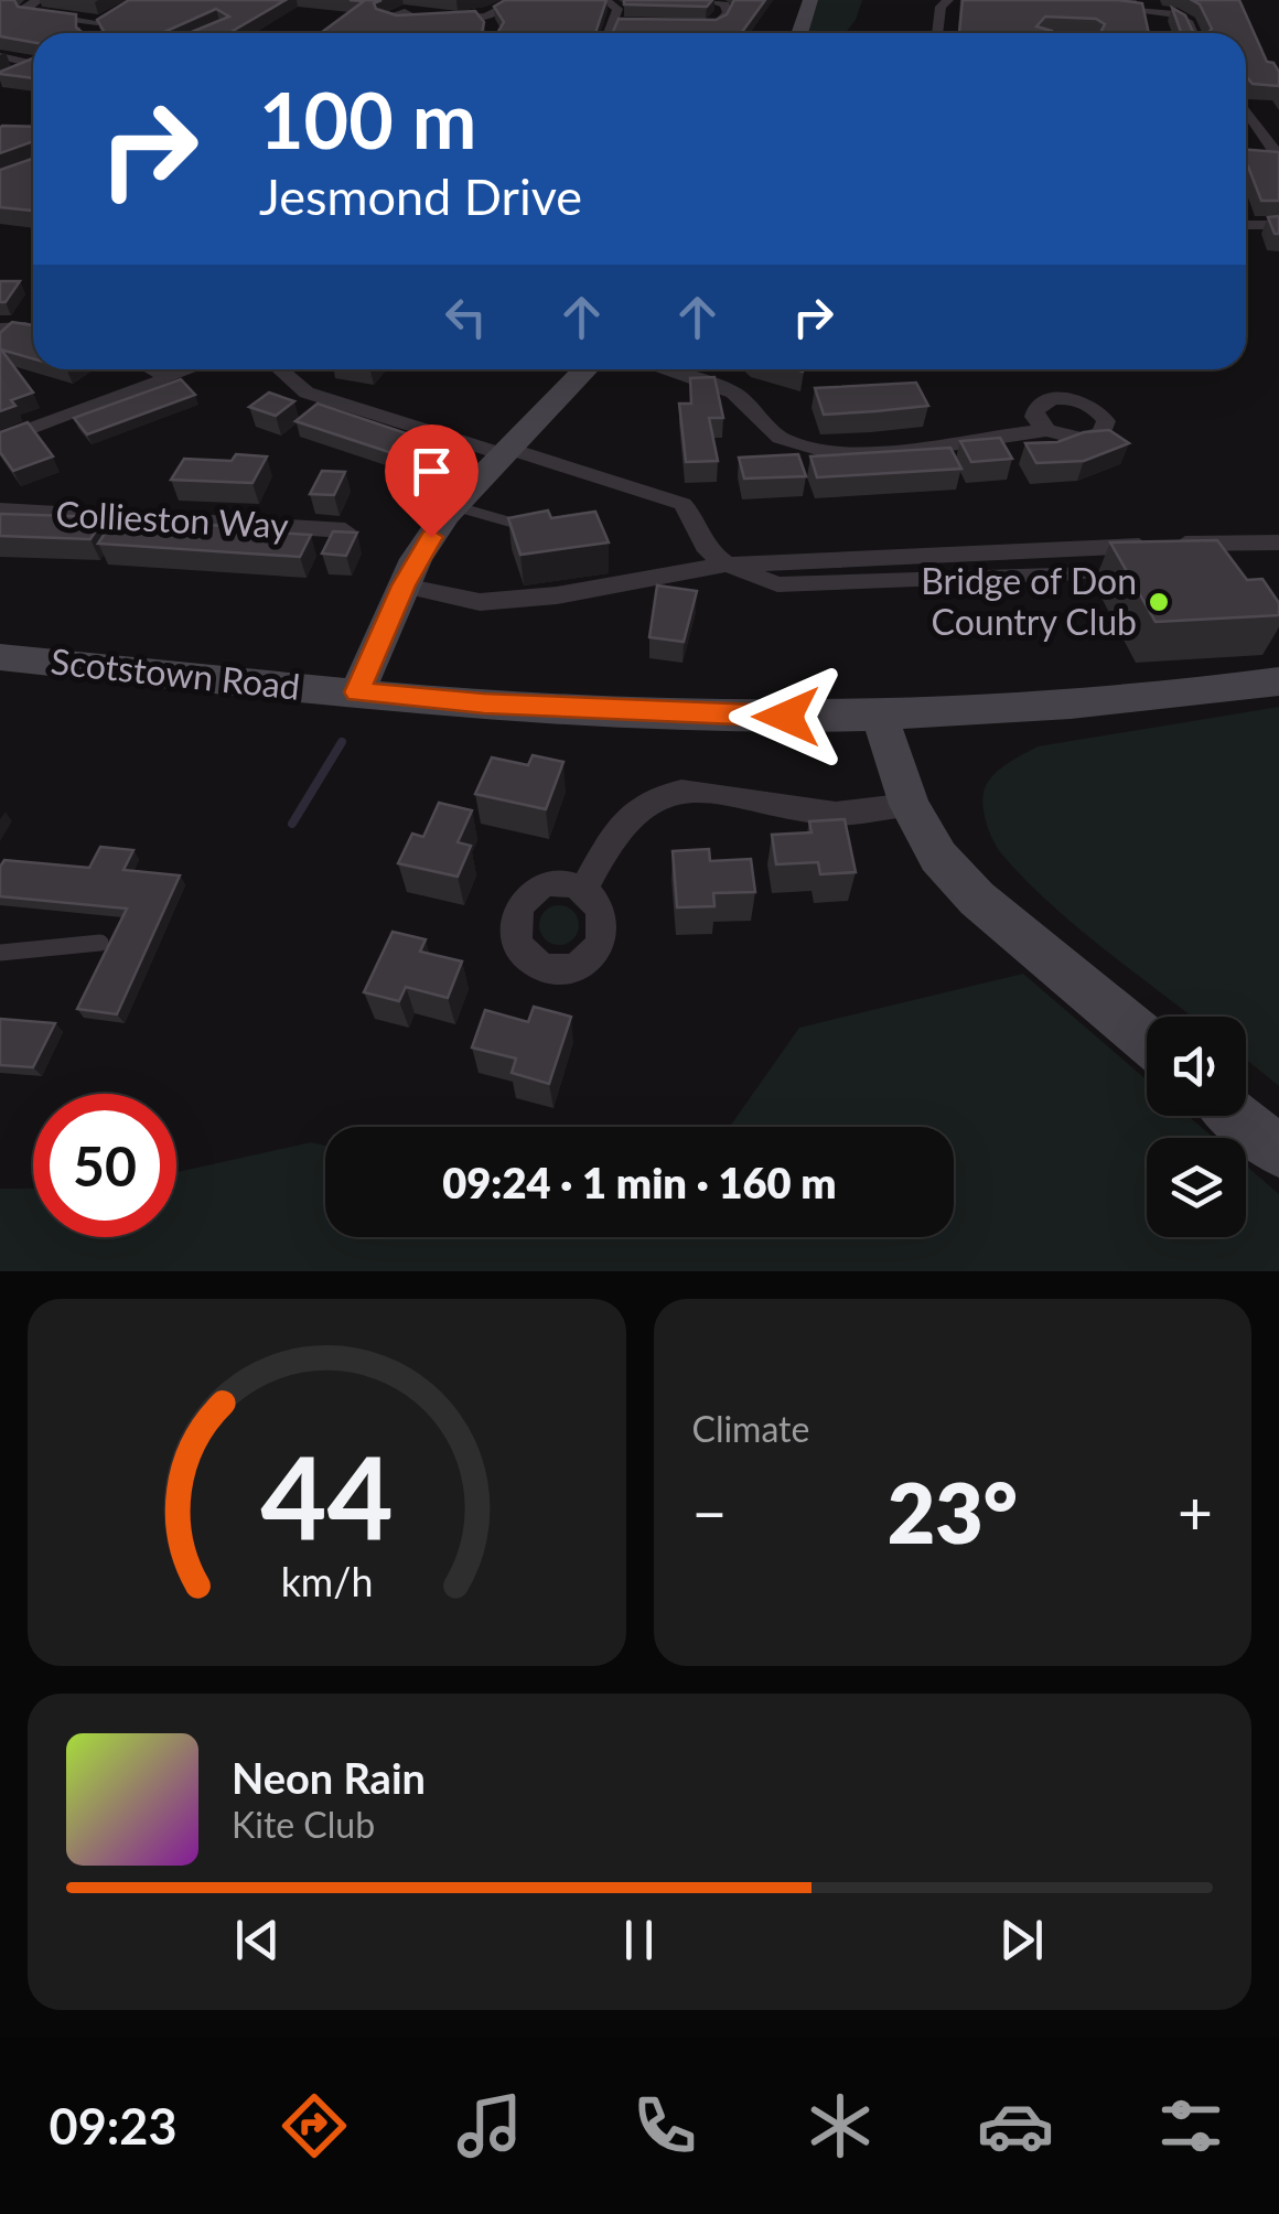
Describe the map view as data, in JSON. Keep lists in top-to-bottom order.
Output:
{
  "streets": {
    "street": ["Collieston Way", "Scotstown Road"]
  },
  "places": ["Bridge of Don Country Club"],
  "page": {
    "turn": ["100 m", "Jesmond Drive"],
    "limit": "50",
    "trip": "09:24 · 1 min · 160 m",
    "tile": "Climate",
    "heat": ["−", "23°", "+"],
    "song": ["Neon Rain", "Kite Club"],
    "tabs": "09:23",
    "gauge": ["44", "km/h"]
  }
}
